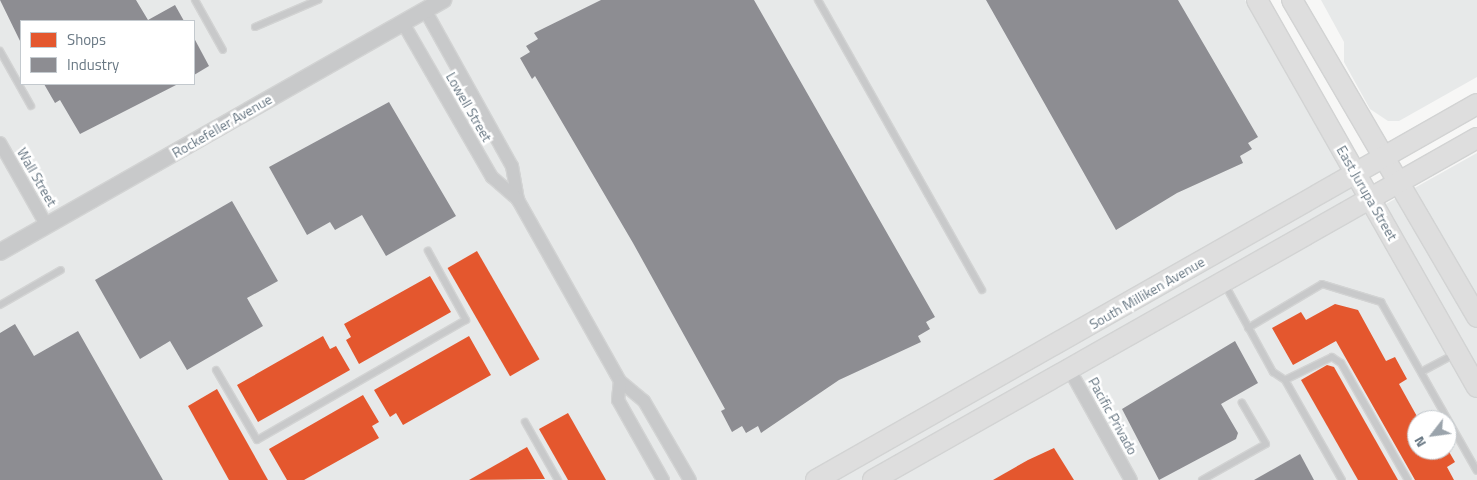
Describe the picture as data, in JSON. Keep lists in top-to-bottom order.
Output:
{
  "streets": {
    "main road": ["East Jurupa Street", "South Milliken Avenue"],
    "street": [
      "Lowell Street",
      "Rockefeller Avenue",
      "Wall Street",
      "Pacific Privado"
    ]
  },
  "crossings": [
    ["Lowell Street", "Rockefeller Avenue"],
    ["Rockefeller Avenue", "Wall Street"],
    ["East Jurupa Street", "South Milliken Avenue"],
    ["South Milliken Avenue", "Pacific Privado"]
  ],
  "legend": ["Shops", "Industry"],
  "north": "bottom left"
}
